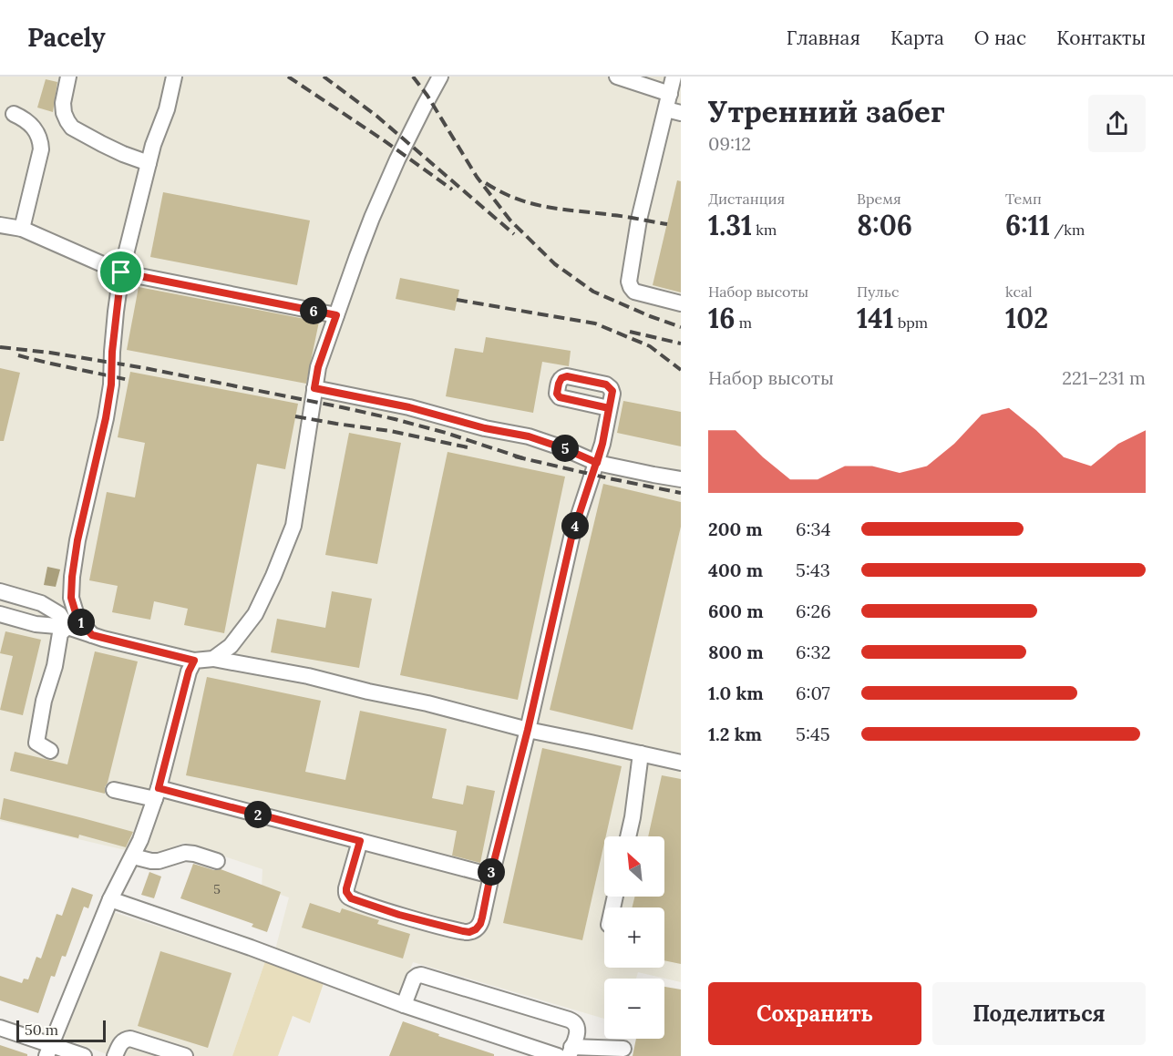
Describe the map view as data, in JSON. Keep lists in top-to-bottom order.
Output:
{
  "house_numbers": ["5"],
  "scale_bar": "50 m",
  "north": "top left",
  "page": {
    "header": "Pacely",
    "nav": [
      "Главная",
      "Карта",
      "О нас",
      "Контакты"
    ],
    "heading": ["Утренний забег", "09:12"],
    "stats": [
      ["Дистанция", "1.31 km"],
      ["Время", "8:06"],
      ["Темп", "6:11 /km"],
      ["Набор высоты", "16 m"],
      ["Пульс", "141 bpm"],
      ["kcal", "102"]
    ],
    "pins": [
      "6",
      "5",
      "4",
      "1",
      "2",
      "3"
    ],
    "chart": ["Набор высоты", "221–231 m"],
    "list": [
      {
        "name": "200 m",
        "note": "6:34"
      },
      {
        "name": "400 m",
        "note": "5:43"
      },
      {
        "name": "600 m",
        "note": "6:26"
      },
      {
        "name": "800 m",
        "note": "6:32"
      },
      {
        "name": "1.0 km",
        "note": "6:07"
      },
      {
        "name": "1.2 km",
        "note": "5:45"
      }
    ],
    "map_buttons": ["+", "−"],
    "buttons": ["Сохранить", "Поделиться"],
    "scale": "50 m"
  }
}
